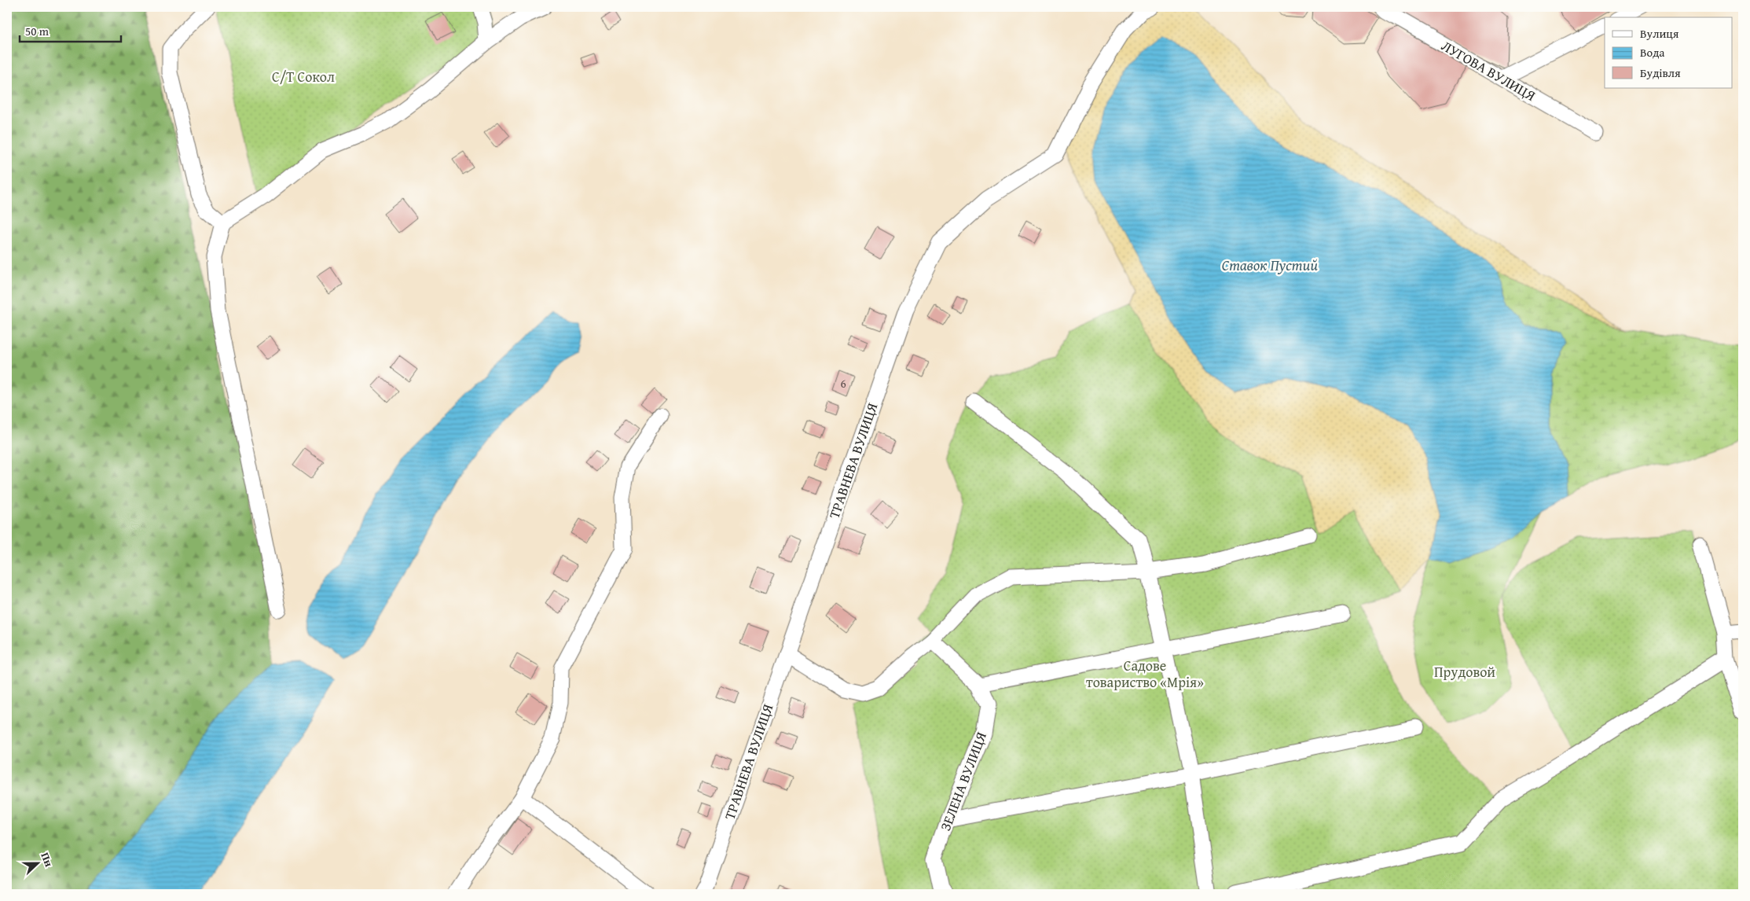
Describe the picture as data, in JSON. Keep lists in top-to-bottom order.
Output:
{
  "streets": {
    "street": ["ЛУГОВА ВУЛИЦЯ", "ТРАВНЕВА ВУЛИЦЯ", "ЗЕЛЕНА ВУЛИЦЯ"]
  },
  "water": ["Ставок Пустий"],
  "parks": ["С/Т Сокол", "Садове товариство «Мрія»", "Прудовой"],
  "house_numbers": ["6"],
  "legend": ["Вулиця", "Вода", "Будівля"],
  "scale_bar": "50 m",
  "north": "right"
}
